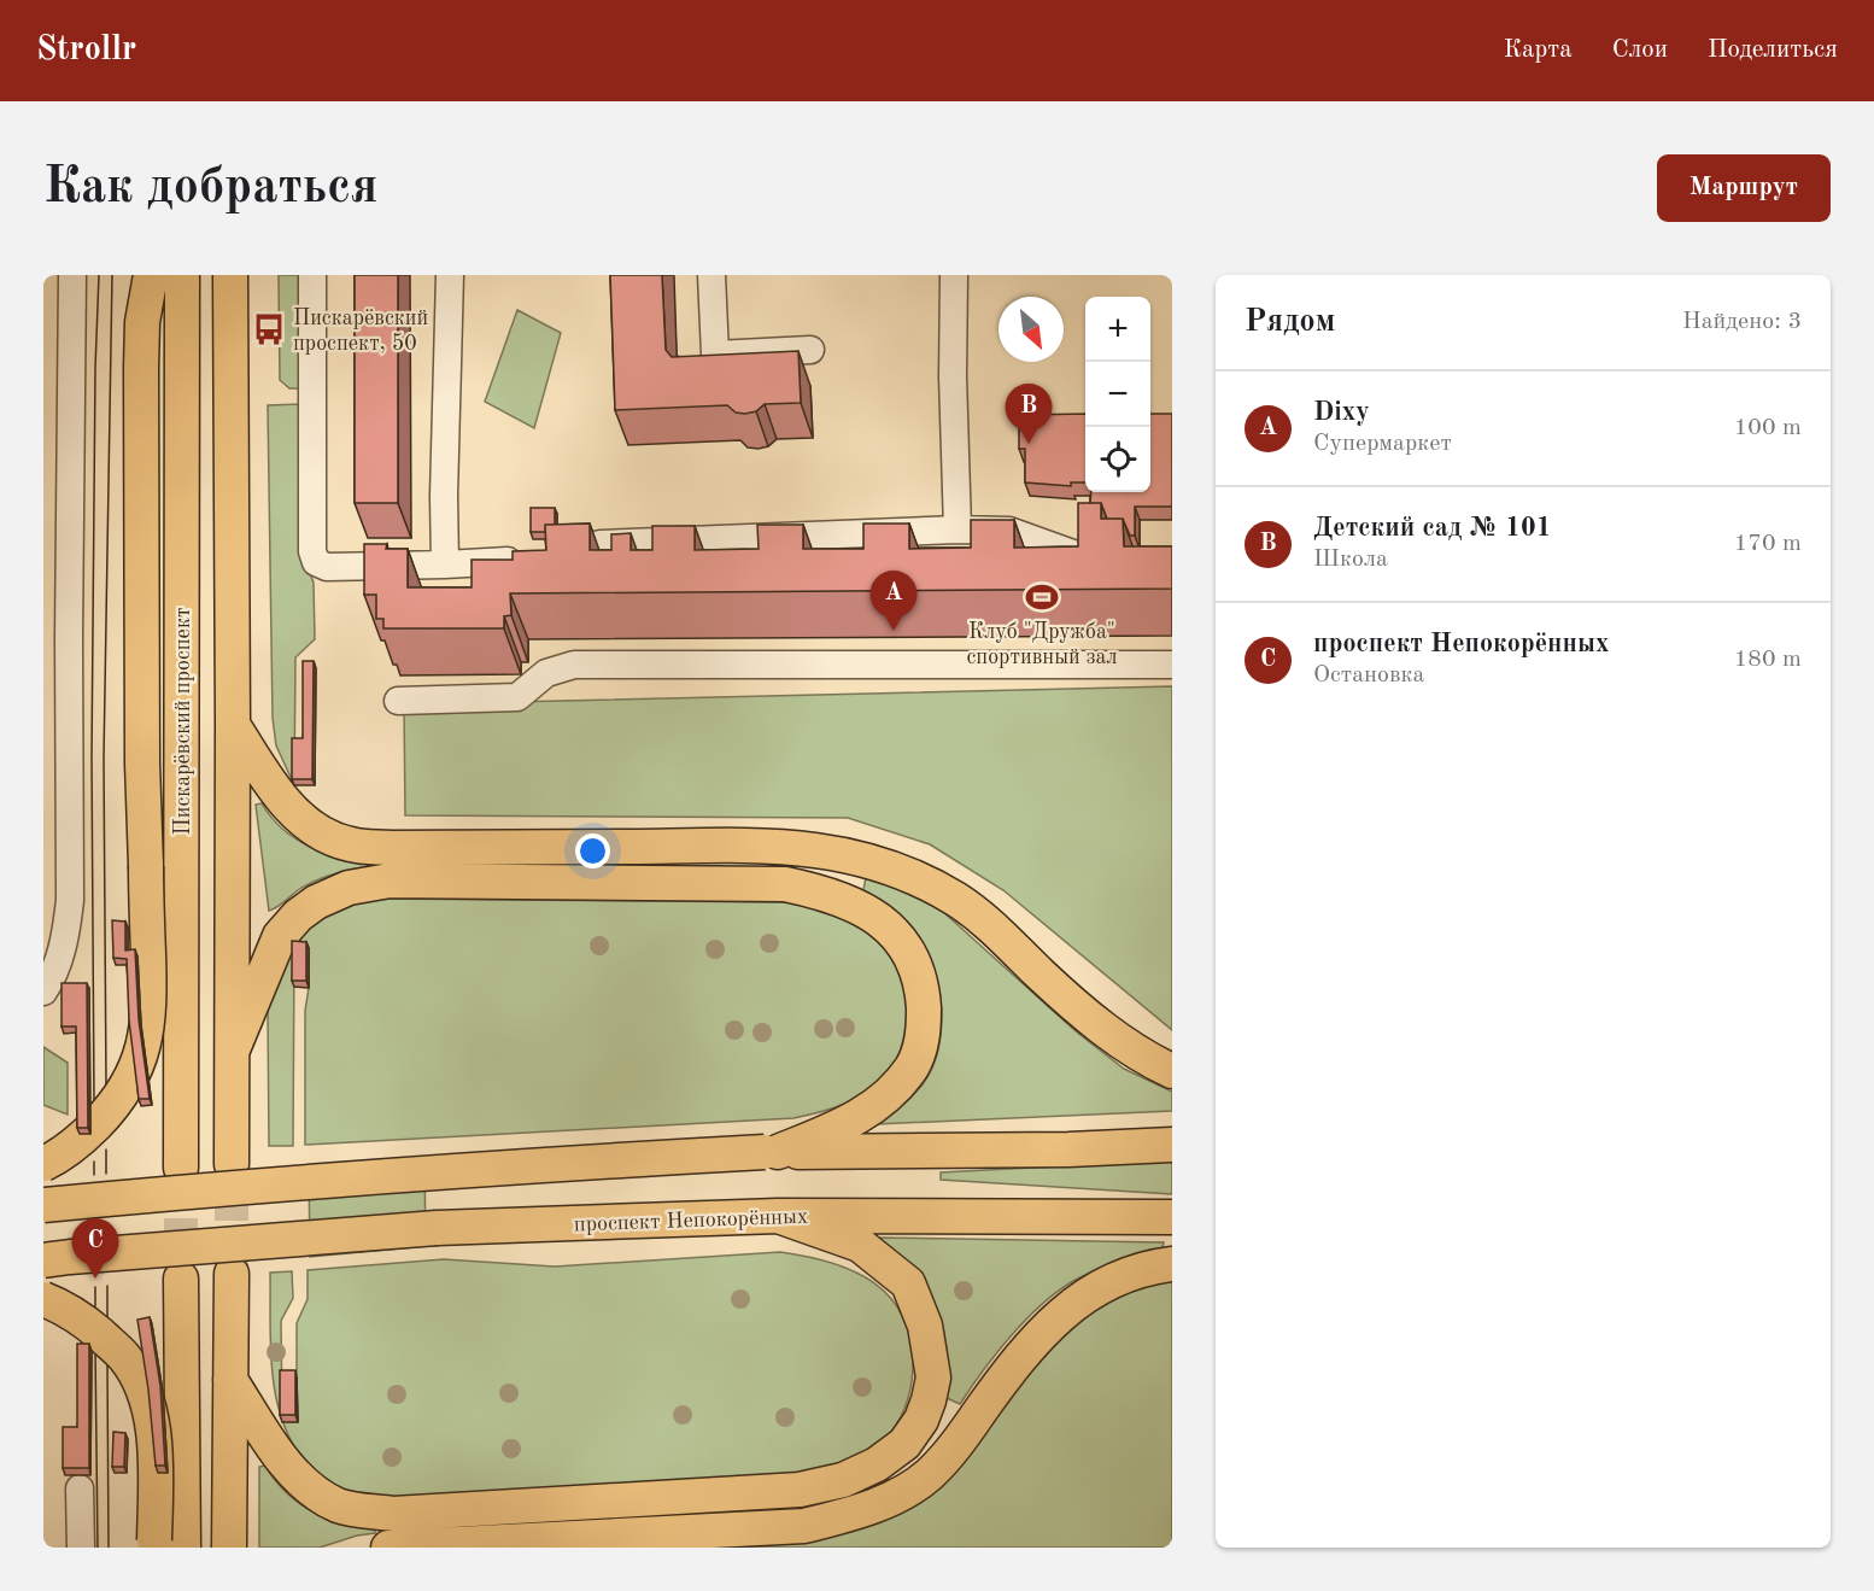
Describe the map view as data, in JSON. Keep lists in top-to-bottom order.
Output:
{
  "streets": {
    "main road": ["Пискарёвский проспект", "проспект Непокорённых"]
  },
  "places": {
    "bus stop": ["Пискарёвский проспект, 50"],
    "sports": ["Клуб \"Дружба\" спортивный зал"]
  },
  "north": "bottom right",
  "page": {
    "header": "Strollr",
    "nav": ["Карта", "Слои", "Поделиться"],
    "buttons": "Маршрут",
    "title": "Как добраться",
    "heading": ["Рядом", "Найдено: 3"],
    "map_buttons": ["+", "−"],
    "list": [
      {
        "mark": "A",
        "name": "Dixy",
        "note": "Супермаркет",
        "value": "100 m"
      },
      {
        "mark": "B",
        "name": "Детский сад № 101",
        "note": "Школа",
        "value": "170 m"
      },
      {
        "mark": "C",
        "name": "проспект Непокорённых",
        "note": "Остановка",
        "value": "180 m"
      }
    ],
    "pins": ["B", "A", "C"]
  }
}
